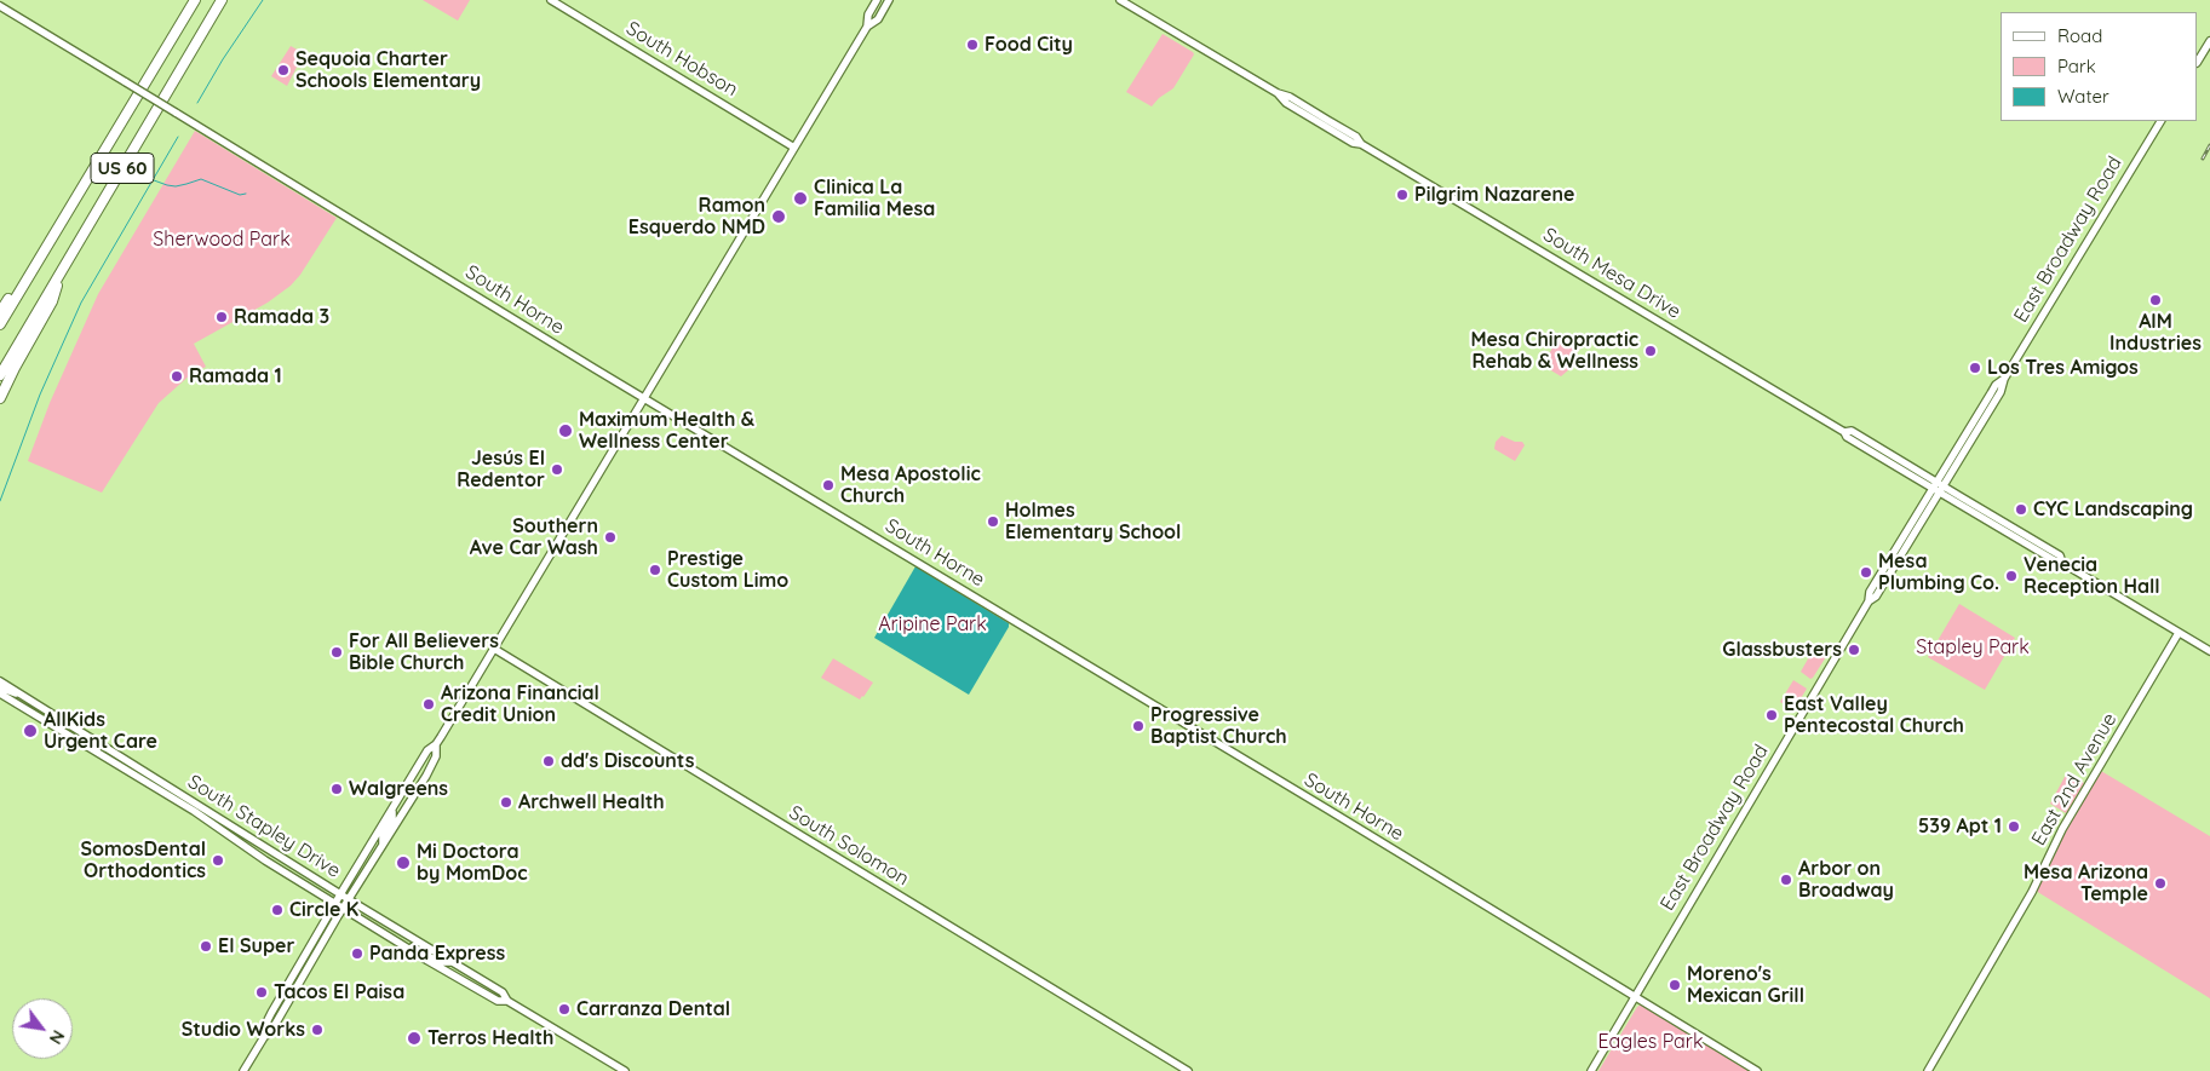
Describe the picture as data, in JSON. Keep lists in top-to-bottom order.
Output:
{
  "streets": {
    "highway": ["US 60"],
    "main road": [
      "South Hobson",
      "East Broadway Road",
      "South Mesa Drive",
      "South Horne",
      "East 2nd Avenue",
      "South Stapley Drive",
      "South Solomon"
    ]
  },
  "crossings": [
    ["East Broadway Road", "South Mesa Drive"],
    ["East Broadway Road", "South Horne"],
    ["South Mesa Drive", "East 2nd Avenue"]
  ],
  "parks": [
    "Sherwood Park",
    "Aripine Park",
    "Stapley Park",
    "Eagles Park"
  ],
  "places": [
    "Food City",
    "Sequoia Charter Schools Elementary",
    "Pilgrim Nazarene",
    "Clinica La Familia Mesa",
    "Ramon Esquerdo NMD",
    "AIM Industries",
    "Ramada 3",
    "Mesa Chiropractic Rehab & Wellness",
    "Los Tres Amigos",
    "Ramada 1",
    "Maximum Health & Wellness Center",
    "Jesús El Redentor",
    "Mesa Apostolic Church",
    "CYC Landscaping",
    "Holmes Elementary School",
    "Southern Ave Car Wash",
    "Prestige Custom Limo",
    "Mesa Plumbing Co.",
    "Venecia Reception Hall",
    "Glassbusters",
    "For All Believers Bible Church",
    "Arizona Financial Credit Union",
    "East Valley Pentecostal Church",
    "Progressive Baptist Church",
    "AllKids Urgent Care",
    "dd's Discounts",
    "Walgreens",
    "Archwell Health",
    "539 Apt 1",
    "SomosDental Orthodontics",
    "Mi Doctora by MomDoc",
    "Arbor on Broadway",
    "Mesa Arizona Temple",
    "Circle K",
    "El Super",
    "Panda Express",
    "Moreno's Mexican Grill",
    "Tacos El Paisa",
    "Carranza Dental",
    "Studio Works",
    "Terros Health"
  ],
  "legend": ["Road", "Park", "Water"],
  "north": "bottom right"
}
